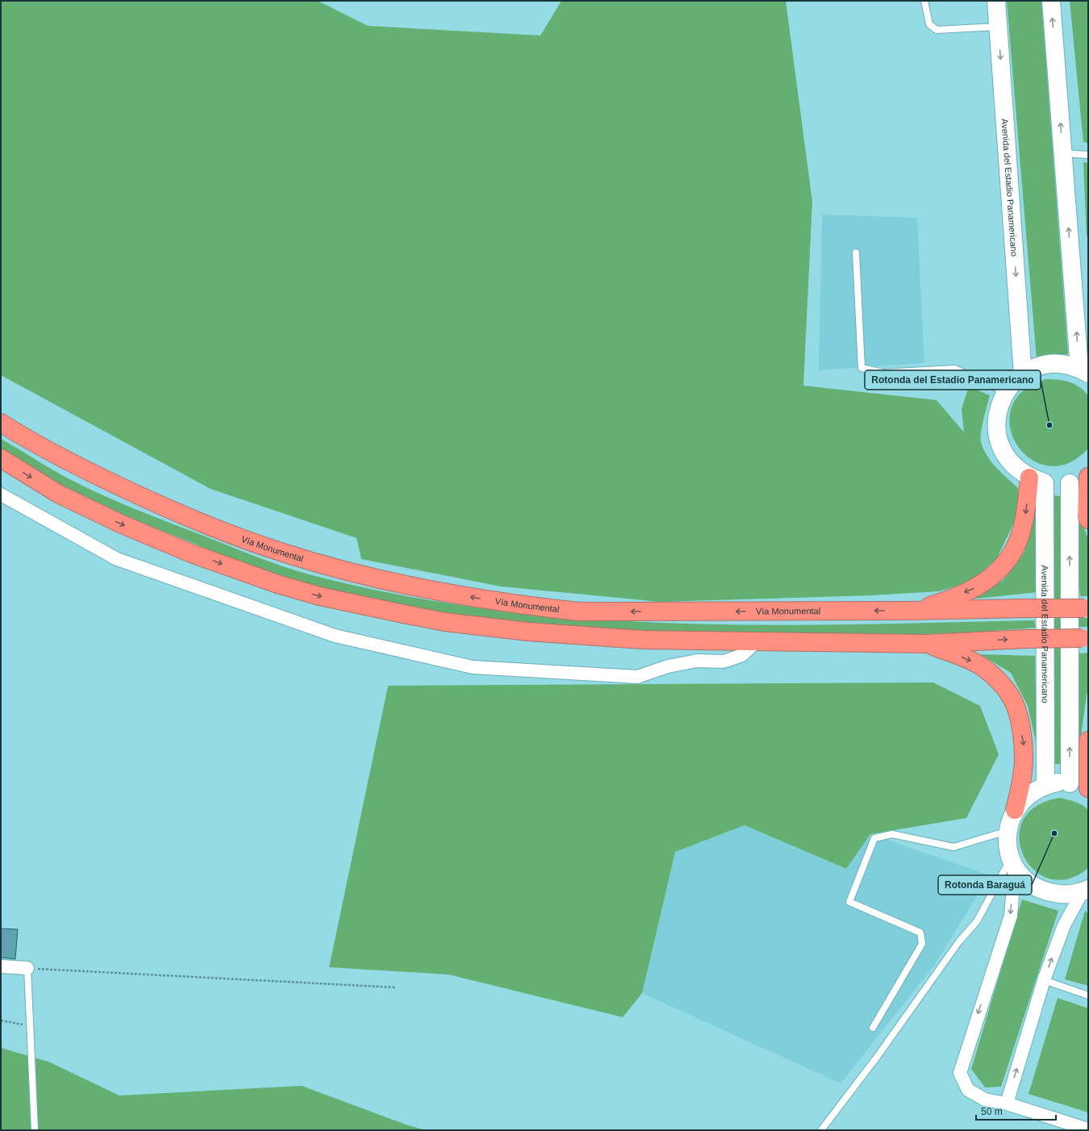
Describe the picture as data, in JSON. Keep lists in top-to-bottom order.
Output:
{
  "streets": {
    "highway": ["Vía Monumental"],
    "street": ["Avenida del Estadio Panamericano"]
  },
  "places": ["Rotonda del Estadio Panamericano", "Rotonda Baraguá"],
  "scale_bar": "50 m"
}
